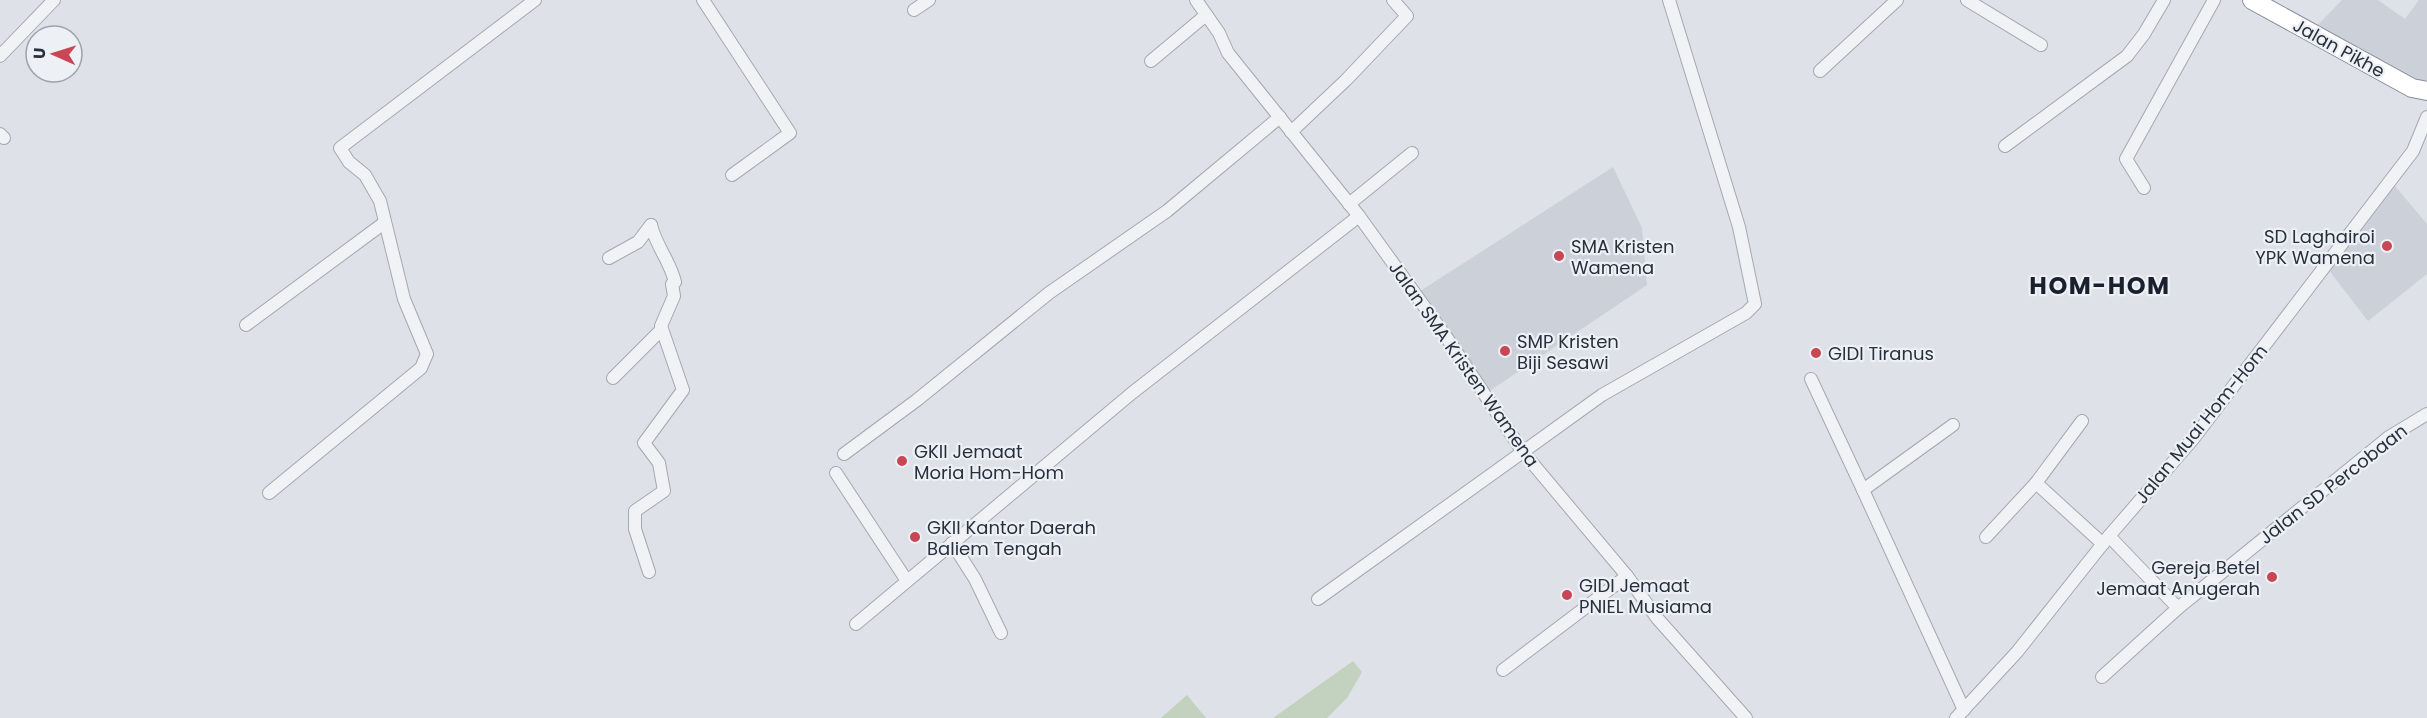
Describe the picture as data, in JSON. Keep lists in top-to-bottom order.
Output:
{
  "streets": {
    "highway": ["Jalan Pikhe"],
    "street": ["Jalan SMA Kristen Wamena", "Jalan Muai Hom-Hom", "Jalan SD Percobaan"]
  },
  "districts": ["HOM-HOM"],
  "places": [
    "SD Laghairoi YPK Wamena",
    "SMA Kristen Wamena",
    "SMP Kristen Biji Sesawi",
    "GIDI Tiranus",
    "GKII Jemaat Moria Hom-Hom",
    "GKII Kantor Daerah Baliem Tengah",
    "Gereja Betel Jemaat Anugerah",
    "GIDI Jemaat PNIEL Musiama"
  ],
  "north": "left"
}
